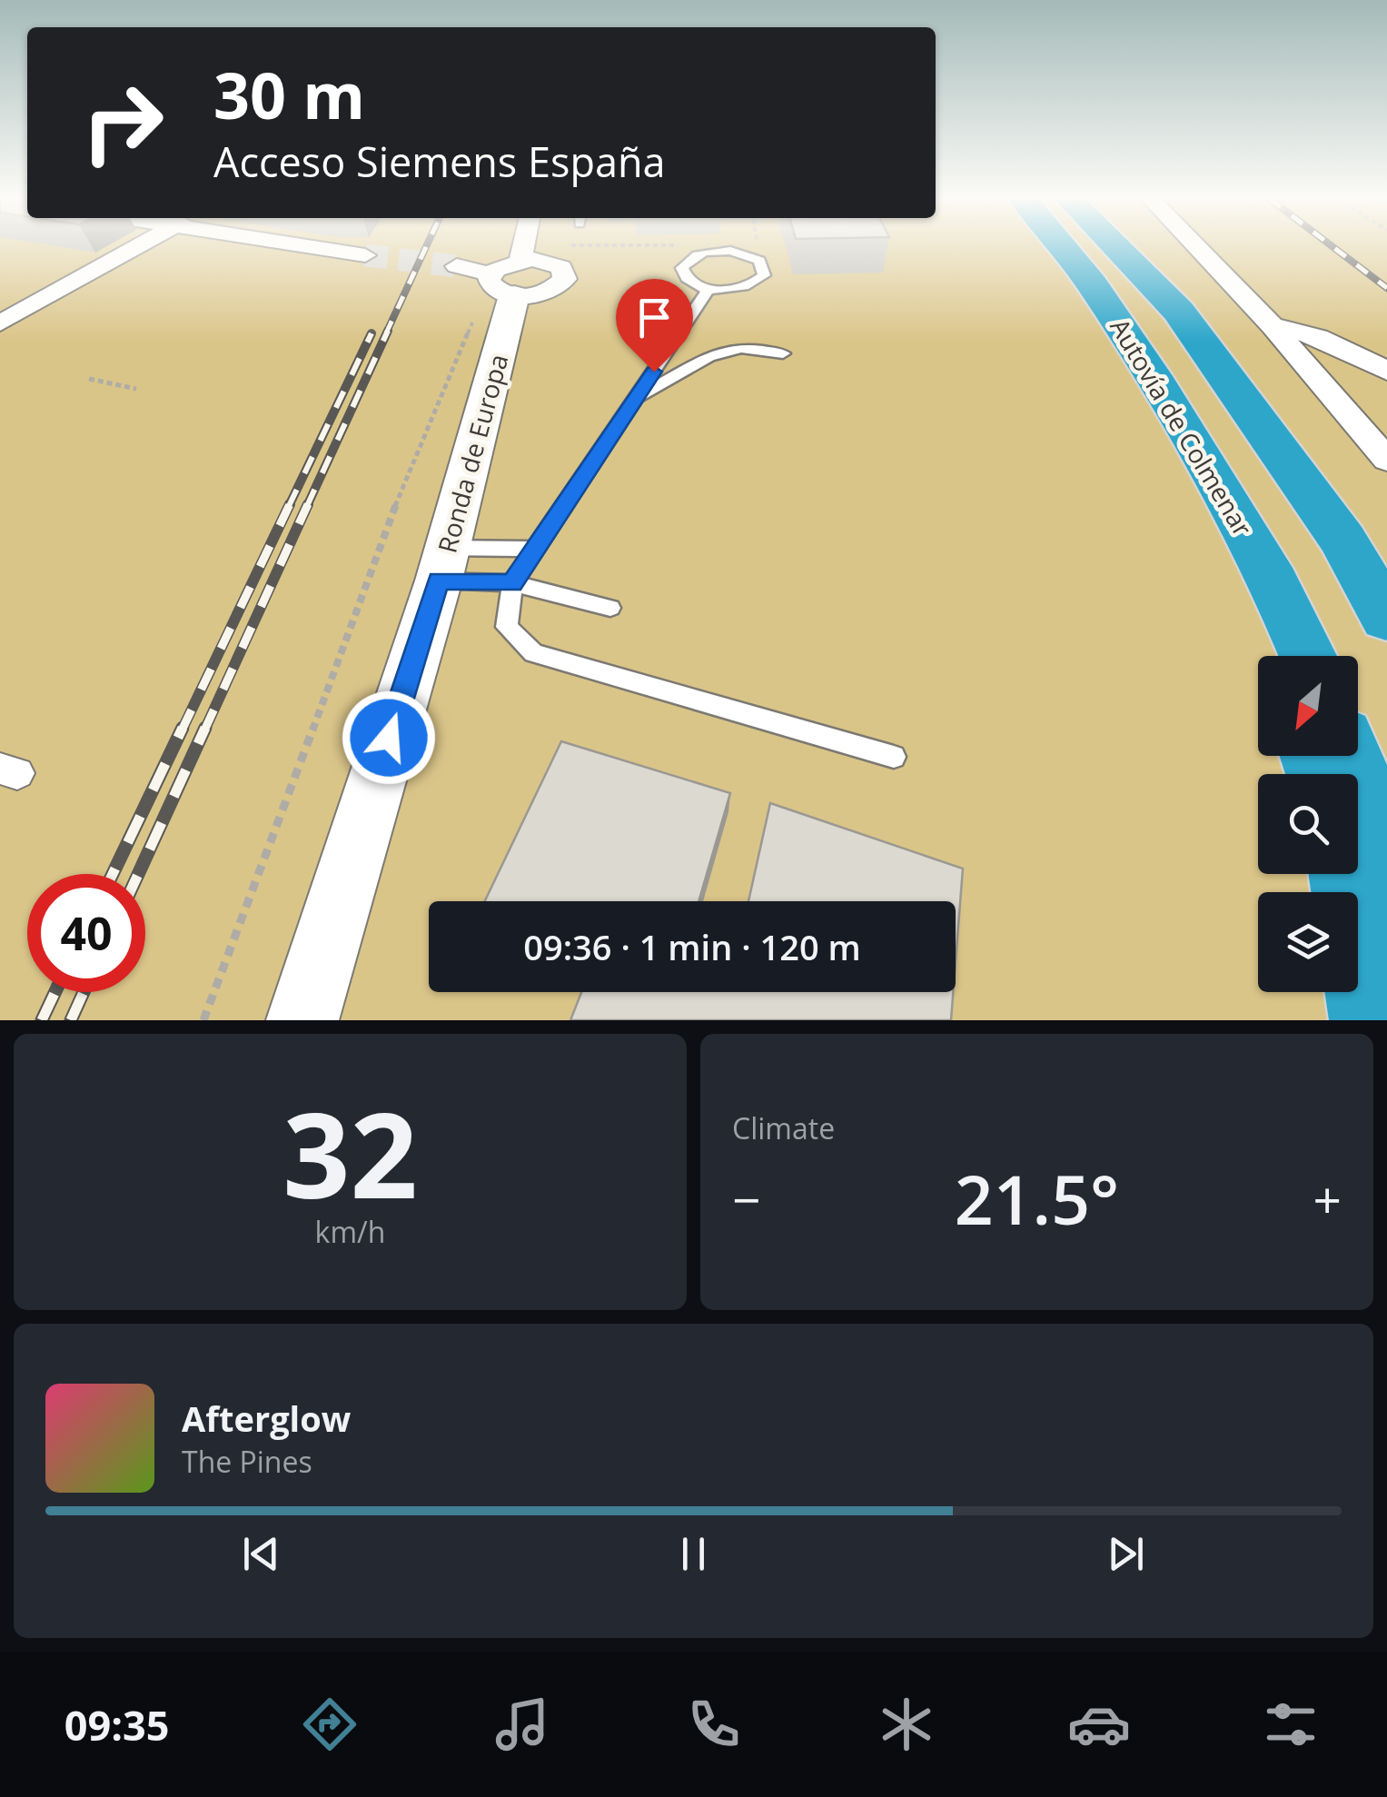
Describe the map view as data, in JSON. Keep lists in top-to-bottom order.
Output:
{
  "streets": {
    "highway": ["Autovía de Colmenar"],
    "street": ["Ronda de Europa"]
  },
  "north": "bottom left",
  "page": {
    "turn": ["30 m", "Acceso Siemens España"],
    "limit": "40",
    "trip": "09:36 · 1 min · 120 m",
    "tile": [
      ["32", "km/h"],
      "Climate"
    ],
    "heat": ["−", "21.5°", "+"],
    "song": ["Afterglow", "The Pines"],
    "tabs": "09:35"
  }
}
